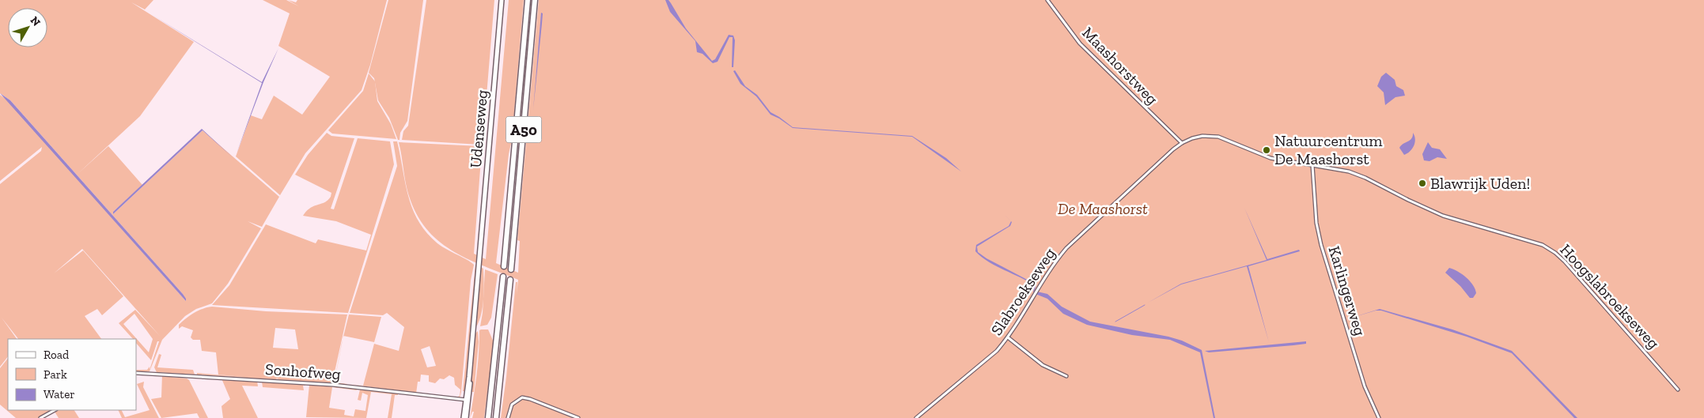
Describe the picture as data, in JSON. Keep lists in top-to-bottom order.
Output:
{
  "streets": {
    "highway": ["A50"],
    "street": [
      "Maashorstweg",
      "Udenseweg",
      "Karlingerweg",
      "Slabroekseweg",
      "Hoogslabroekseweg",
      "Sonhofweg"
    ]
  },
  "crossings": [
    ["Maashorstweg", "Slabroekseweg"],
    ["Udenseweg", "Sonhofweg"],
    ["Karlingerweg", "Slabroekseweg"],
    ["Karlingerweg", "Hoogslabroekseweg"],
    ["Slabroekseweg", "Hoogslabroekseweg"]
  ],
  "parks": ["De Maashorst"],
  "places": ["Natuurcentrum De Maashorst", "Blawrijk Uden!"],
  "legend": ["Road", "Park", "Water"],
  "north": "top right"
}
